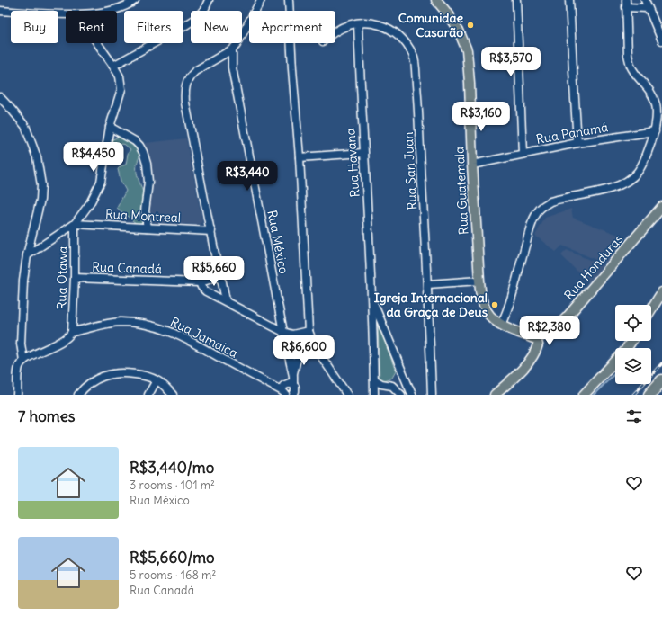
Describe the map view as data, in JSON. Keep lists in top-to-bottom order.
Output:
{
  "streets": {
    "main road": ["Rua Guatemala", "Rua Honduras"],
    "street": [
      "Rua Panamá",
      "Rua Havana",
      "Rua San Juan",
      "Rua Montreal",
      "Rua México",
      "Rua Canadá",
      "Rua Otawa",
      "Rua Jamaica"
    ]
  },
  "crossings": [
    ["Rua Panamá", "Rua Guatemala"],
    ["Rua Havana", "Rua San Juan"],
    ["Rua Guatemala", "Rua Honduras"],
    ["Rua Montreal", "Rua Otawa"],
    ["Rua México", "Rua Jamaica"],
    ["Rua Canadá", "Rua Otawa"],
    ["Rua Otawa", "Rua Jamaica"]
  ],
  "places": ["Comunidae Casarão", "Igreja Internacional da Graça de Deus"],
  "page": {
    "chip": [
      "Buy",
      "Rent",
      "Filters",
      "New",
      "Apartment"
    ],
    "price": [
      "R$3,570",
      "R$3,160",
      "R$4,450",
      "R$3,440",
      "R$5,660",
      "R$2,380",
      "R$6,600"
    ],
    "heading": "7 homes",
    "list": [
      {
        "name": "R$3,440/mo",
        "note": "3 rooms · 101 m² · Rua México"
      },
      {
        "name": "R$5,660/mo",
        "note": "5 rooms · 168 m² · Rua Canadá"
      }
    ]
  }
}
